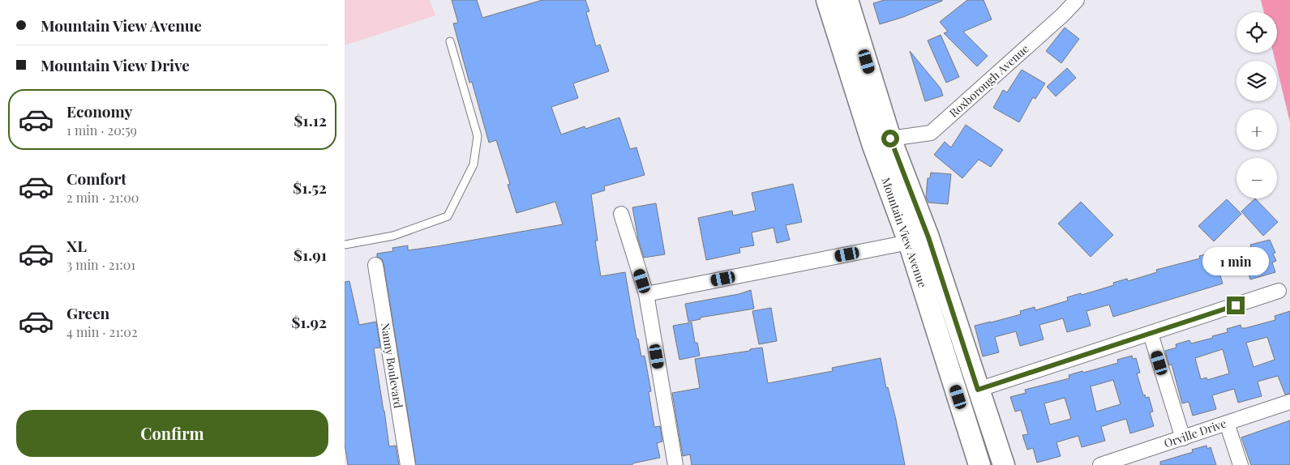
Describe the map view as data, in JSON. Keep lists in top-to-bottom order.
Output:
{
  "streets": {
    "main road": ["Mountain View Avenue"],
    "street": ["Roxborough Avenue", "Nanny Boulevard", "Orville Drive"]
  },
  "crossings": [
    ["Roxborough Avenue", "Mountain View Avenue"]
  ],
  "page": {
    "banner": ["Mountain View Avenue", "Mountain View Drive"],
    "map_buttons": ["+", "−"],
    "list": [
      {
        "name": "Economy",
        "note": "1 min · 20:59",
        "value": "$1.12"
      },
      {
        "name": "Comfort",
        "note": "2 min · 21:00",
        "value": "$1.52"
      },
      {
        "name": "XL",
        "note": "3 min · 21:01",
        "value": "$1.91"
      },
      {
        "name": "Green",
        "note": "4 min · 21:02",
        "value": "$1.92"
      }
    ],
    "bubble": "1 min",
    "buttons": "Confirm"
  }
}
